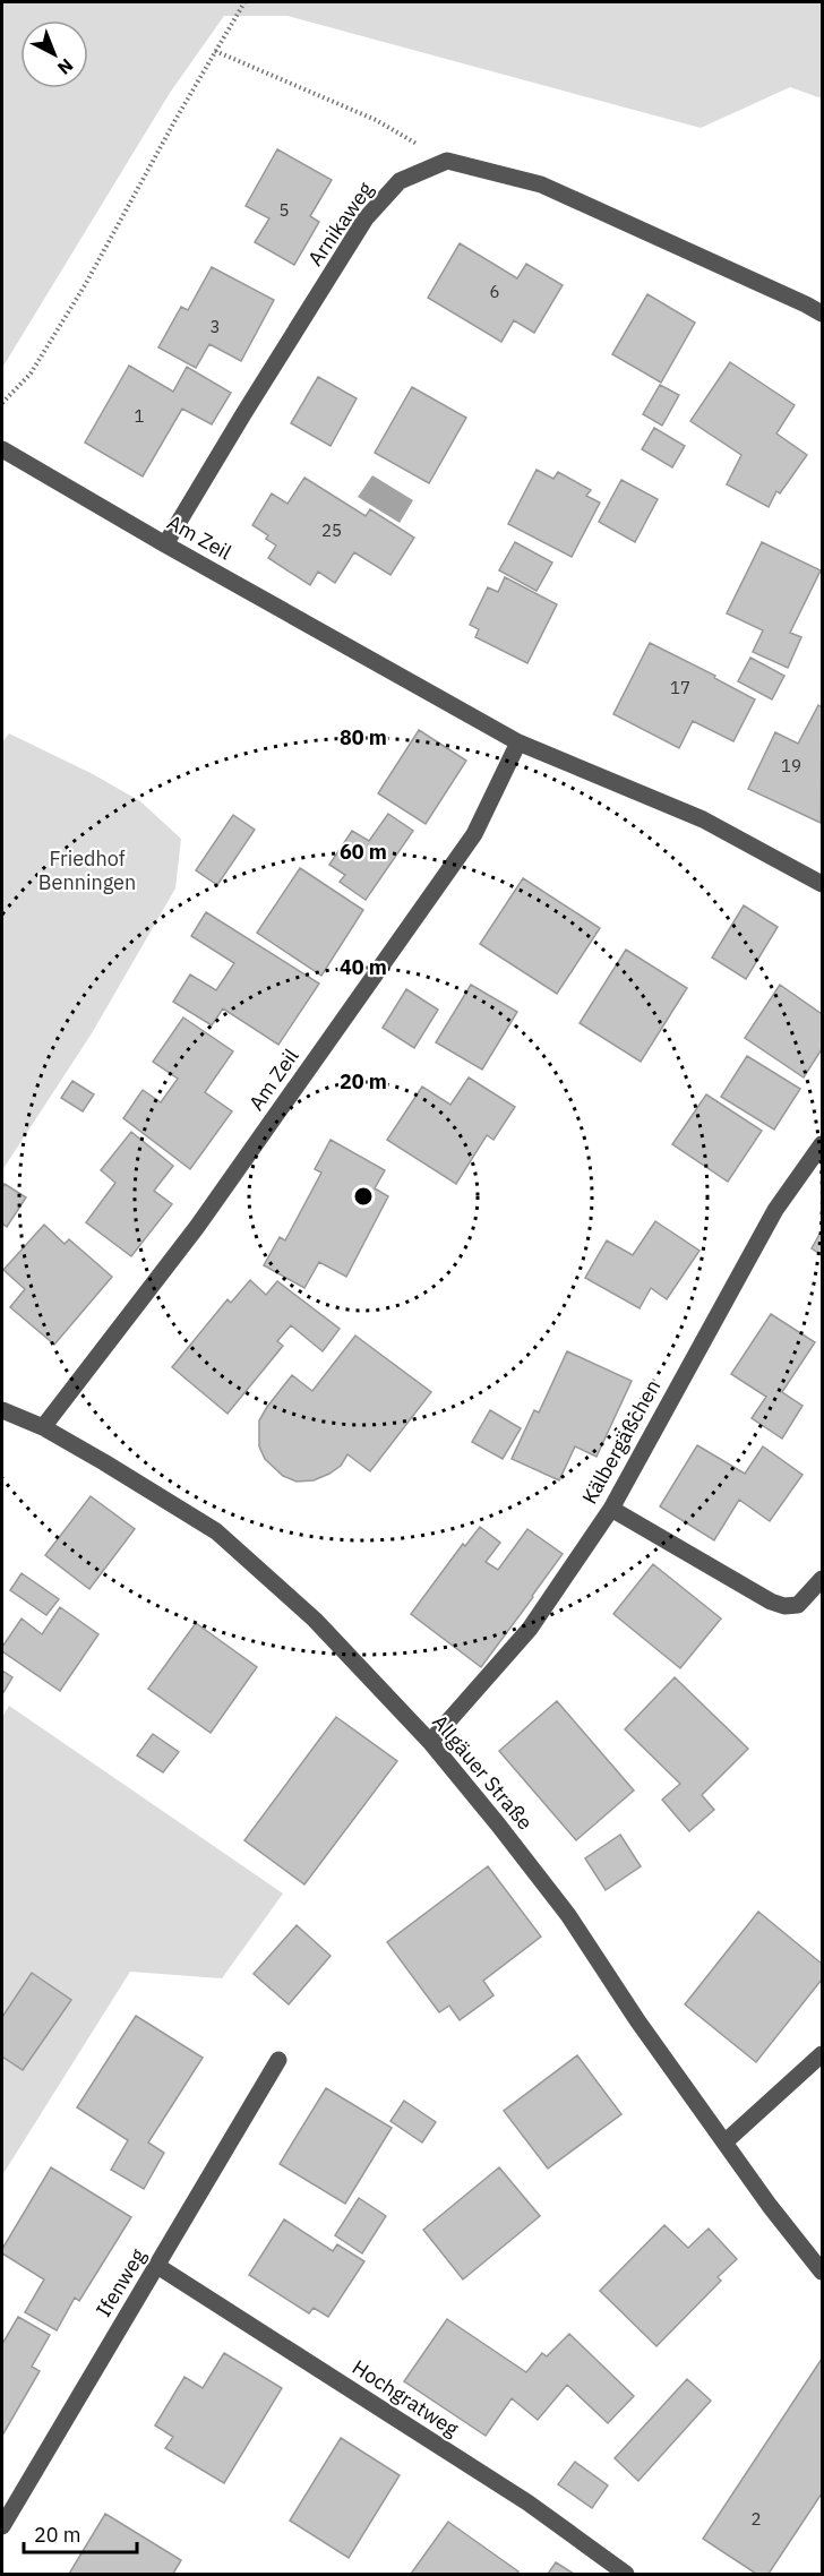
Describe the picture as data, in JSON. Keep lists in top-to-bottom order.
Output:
{
  "streets": {
    "street": [
      "Arnikaweg",
      "Am Zeil",
      "Kälbergäßchen",
      "Allgäuer Straße",
      "Ifenweg",
      "Hochgratweg"
    ]
  },
  "crossings": [
    ["Arnikaweg", "Am Zeil"],
    ["Am Zeil", "Allgäuer Straße"],
    ["Kälbergäßchen", "Allgäuer Straße"],
    ["Ifenweg", "Hochgratweg"]
  ],
  "parks": ["Friedhof Benningen"],
  "house_numbers": [
    "5",
    "6",
    "3",
    "1",
    "25",
    "17",
    "19",
    "2"
  ],
  "scale_bar": "20 m",
  "north": "bottom right",
  "rings": [
    "80 m",
    "60 m",
    "40 m",
    "20 m"
  ]
}
